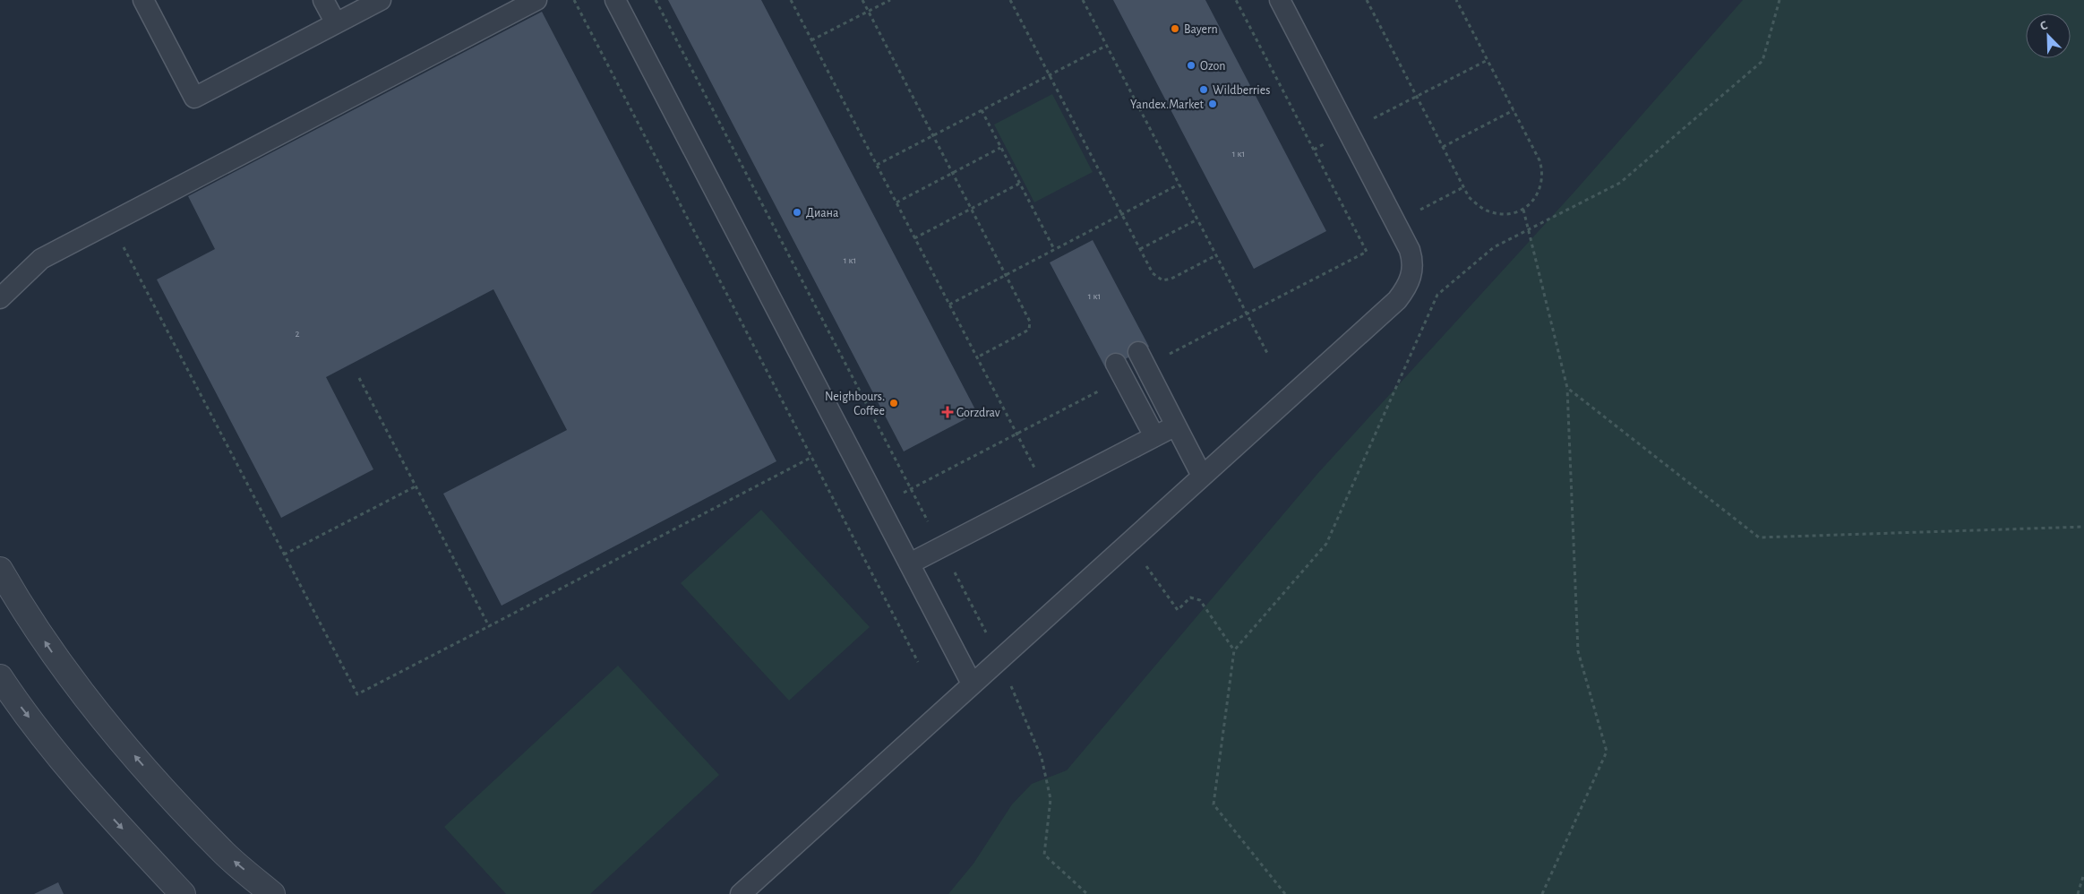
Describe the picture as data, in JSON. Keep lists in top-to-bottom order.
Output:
{
  "places": {
    "other": [
      "Bayern",
      "Ozon",
      "Wildberries",
      "Yandex.Market",
      "Диана",
      "Neighbours. Coffee"
    ],
    "health": ["Gorzdrav"]
  },
  "house_numbers": [
    "1 к1",
    "1 к1",
    "1 к1",
    "2"
  ],
  "north": "top left"
}
